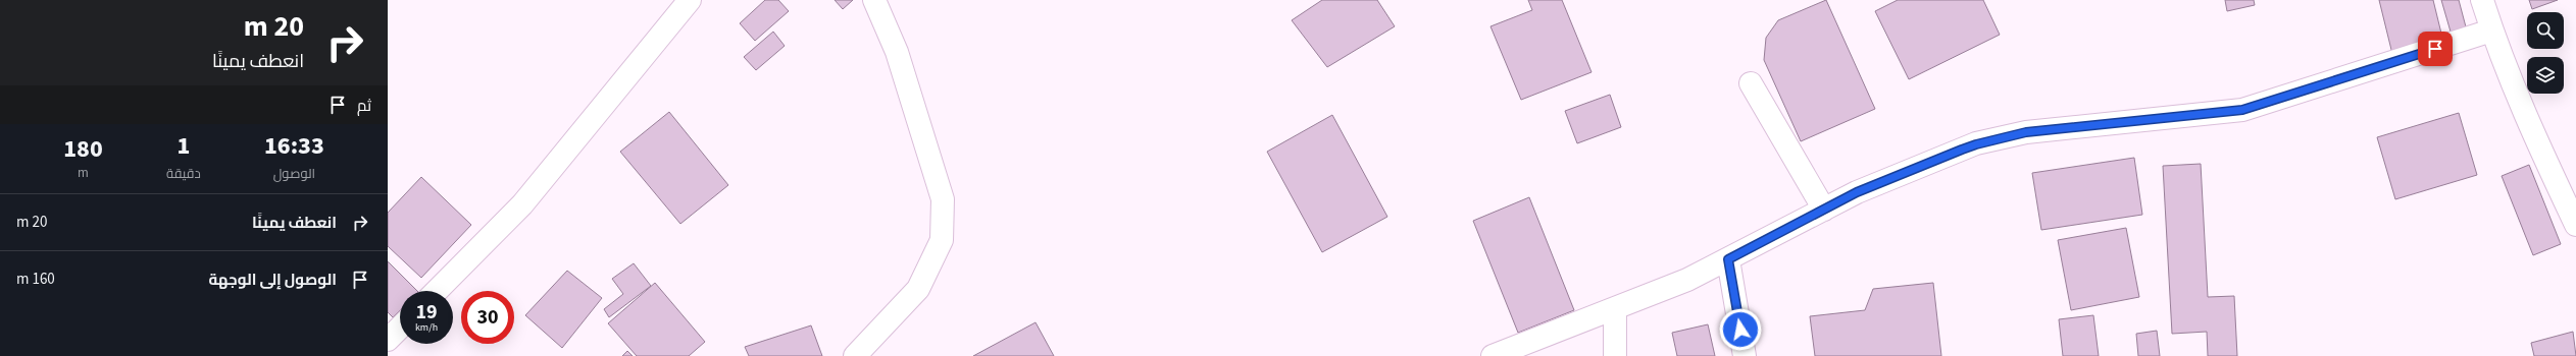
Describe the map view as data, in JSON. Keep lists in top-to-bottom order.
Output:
{
  "page": {
    "turn": ["20 m", "انعطف يمينًا"],
    "then": "ثم",
    "eta": [
      "16:33",
      "الوصول",
      "1",
      "دقيقة",
      "180",
      "m"
    ],
    "list": [
      {
        "name": "انعطف يمينًا",
        "value": "20 m"
      },
      {
        "name": "الوصول إلى الوجهة",
        "value": "160 m"
      }
    ],
    "speed": "19 km/h",
    "limit": "30"
  }
}
